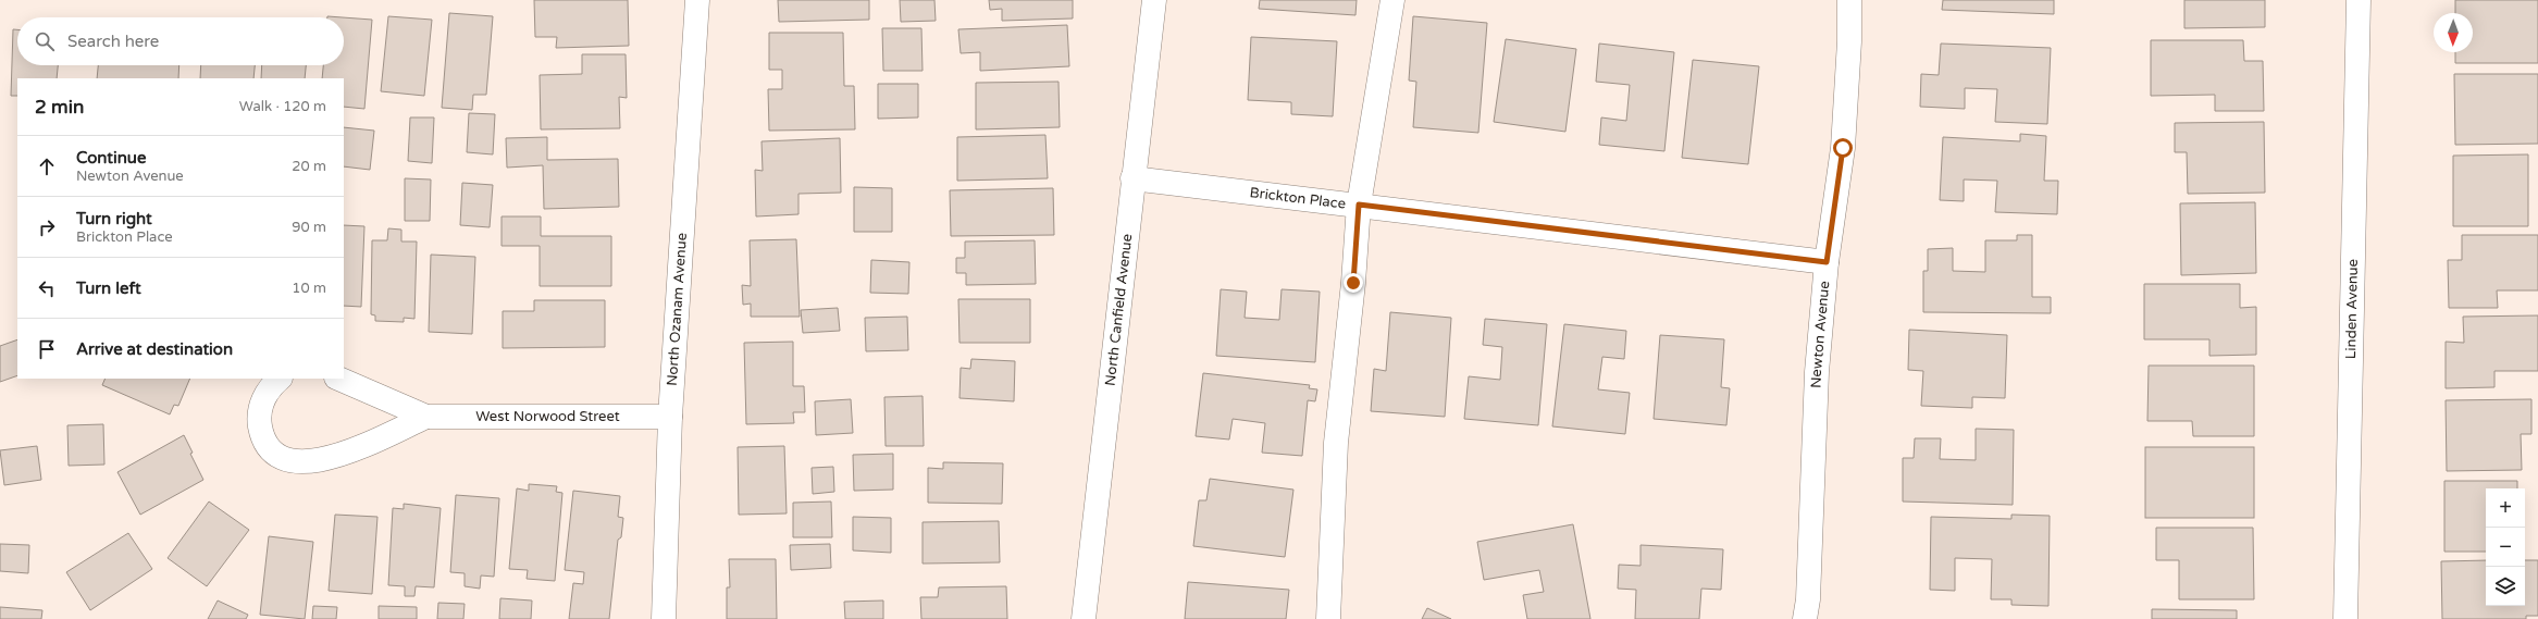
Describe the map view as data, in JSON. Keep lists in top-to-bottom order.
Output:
{
  "streets": {
    "street": [
      "Brickton Place",
      "North Ozanam Avenue",
      "North Canfield Avenue",
      "Linden Avenue",
      "Newton Avenue",
      "West Norwood Street"
    ]
  },
  "crossings": [
    ["Brickton Place", "North Canfield Avenue"],
    ["Brickton Place", "Newton Avenue"],
    ["North Ozanam Avenue", "West Norwood Street"]
  ],
  "north": "bottom",
  "page": {
    "search": "Search here",
    "heading": ["2 min", "Walk · 120 m"],
    "list": [
      ["Continue", "Newton Avenue", "20 m"],
      ["Turn right", "Brickton Place", "90 m"],
      ["Turn left", "10 m"],
      "Arrive at destination"
    ],
    "map_buttons": ["+", "−"]
  }
}
